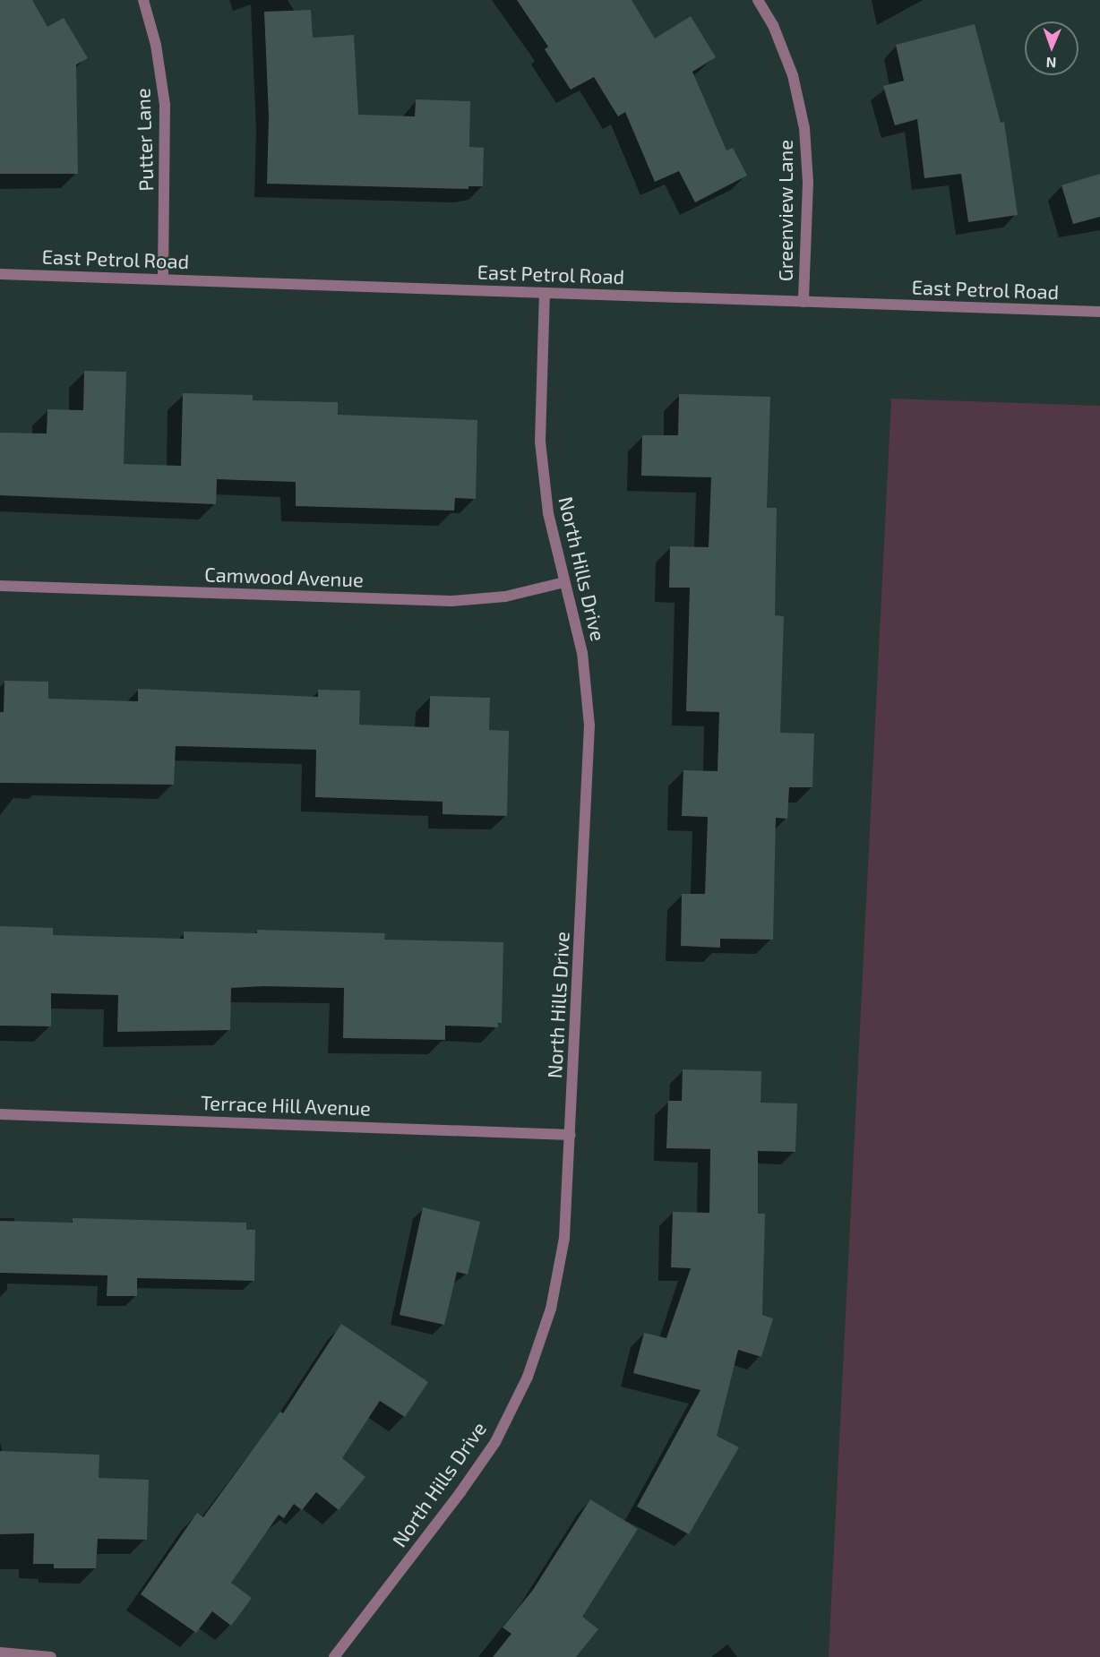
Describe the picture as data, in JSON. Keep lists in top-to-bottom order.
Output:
{
  "streets": {
    "street": [
      "Putter Lane",
      "Greenview Lane",
      "East Petrol Road",
      "North Hills Drive",
      "Camwood Avenue",
      "Terrace Hill Avenue"
    ]
  },
  "crossings": [
    ["Putter Lane", "East Petrol Road"],
    ["Greenview Lane", "East Petrol Road"],
    ["East Petrol Road", "North Hills Drive"],
    ["North Hills Drive", "Camwood Avenue"],
    ["North Hills Drive", "Terrace Hill Avenue"]
  ],
  "north": "bottom"
}
